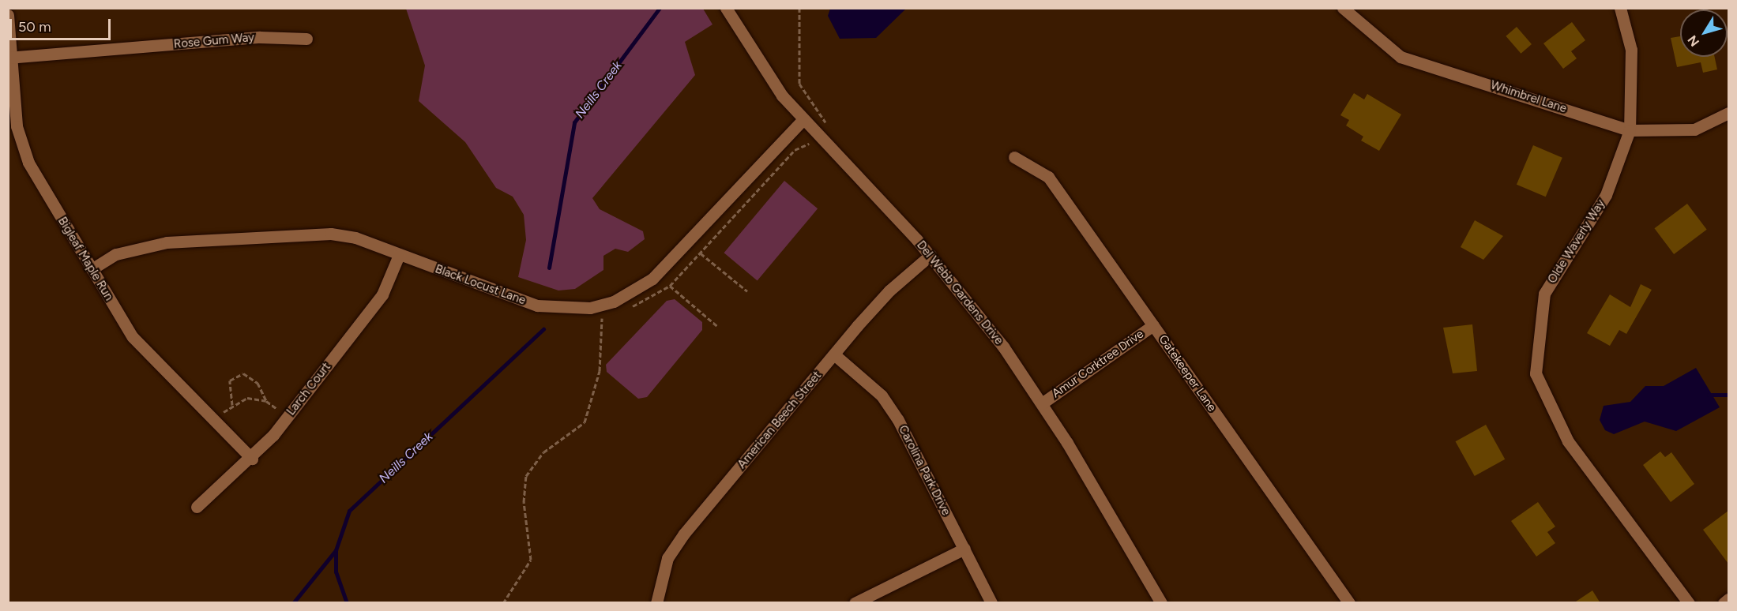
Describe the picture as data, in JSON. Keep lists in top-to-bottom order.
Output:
{
  "streets": {
    "street": [
      "Rose Gum Way",
      "Whimbrel Lane",
      "Olde Waverly Way",
      "Bigleaf Maple Run",
      "Black Locust Lane",
      "Del Webb Gardens Drive",
      "Amur Corktree Drive",
      "Gatekeeper Lane",
      "Larch Court",
      "American Beech Street",
      "Carolina Park Drive"
    ]
  },
  "crossings": [
    ["Rose Gum Way", "Bigleaf Maple Run"],
    ["Whimbrel Lane", "Olde Waverly Way"],
    ["Bigleaf Maple Run", "Black Locust Lane"],
    ["Bigleaf Maple Run", "Larch Court"],
    ["Black Locust Lane", "Del Webb Gardens Drive"],
    ["Black Locust Lane", "Larch Court"],
    ["Del Webb Gardens Drive", "Amur Corktree Drive"],
    ["Del Webb Gardens Drive", "American Beech Street"],
    ["Amur Corktree Drive", "Gatekeeper Lane"],
    ["American Beech Street", "Carolina Park Drive"]
  ],
  "water": ["Neills Creek"],
  "scale_bar": "50 m",
  "north": "bottom left"
}
